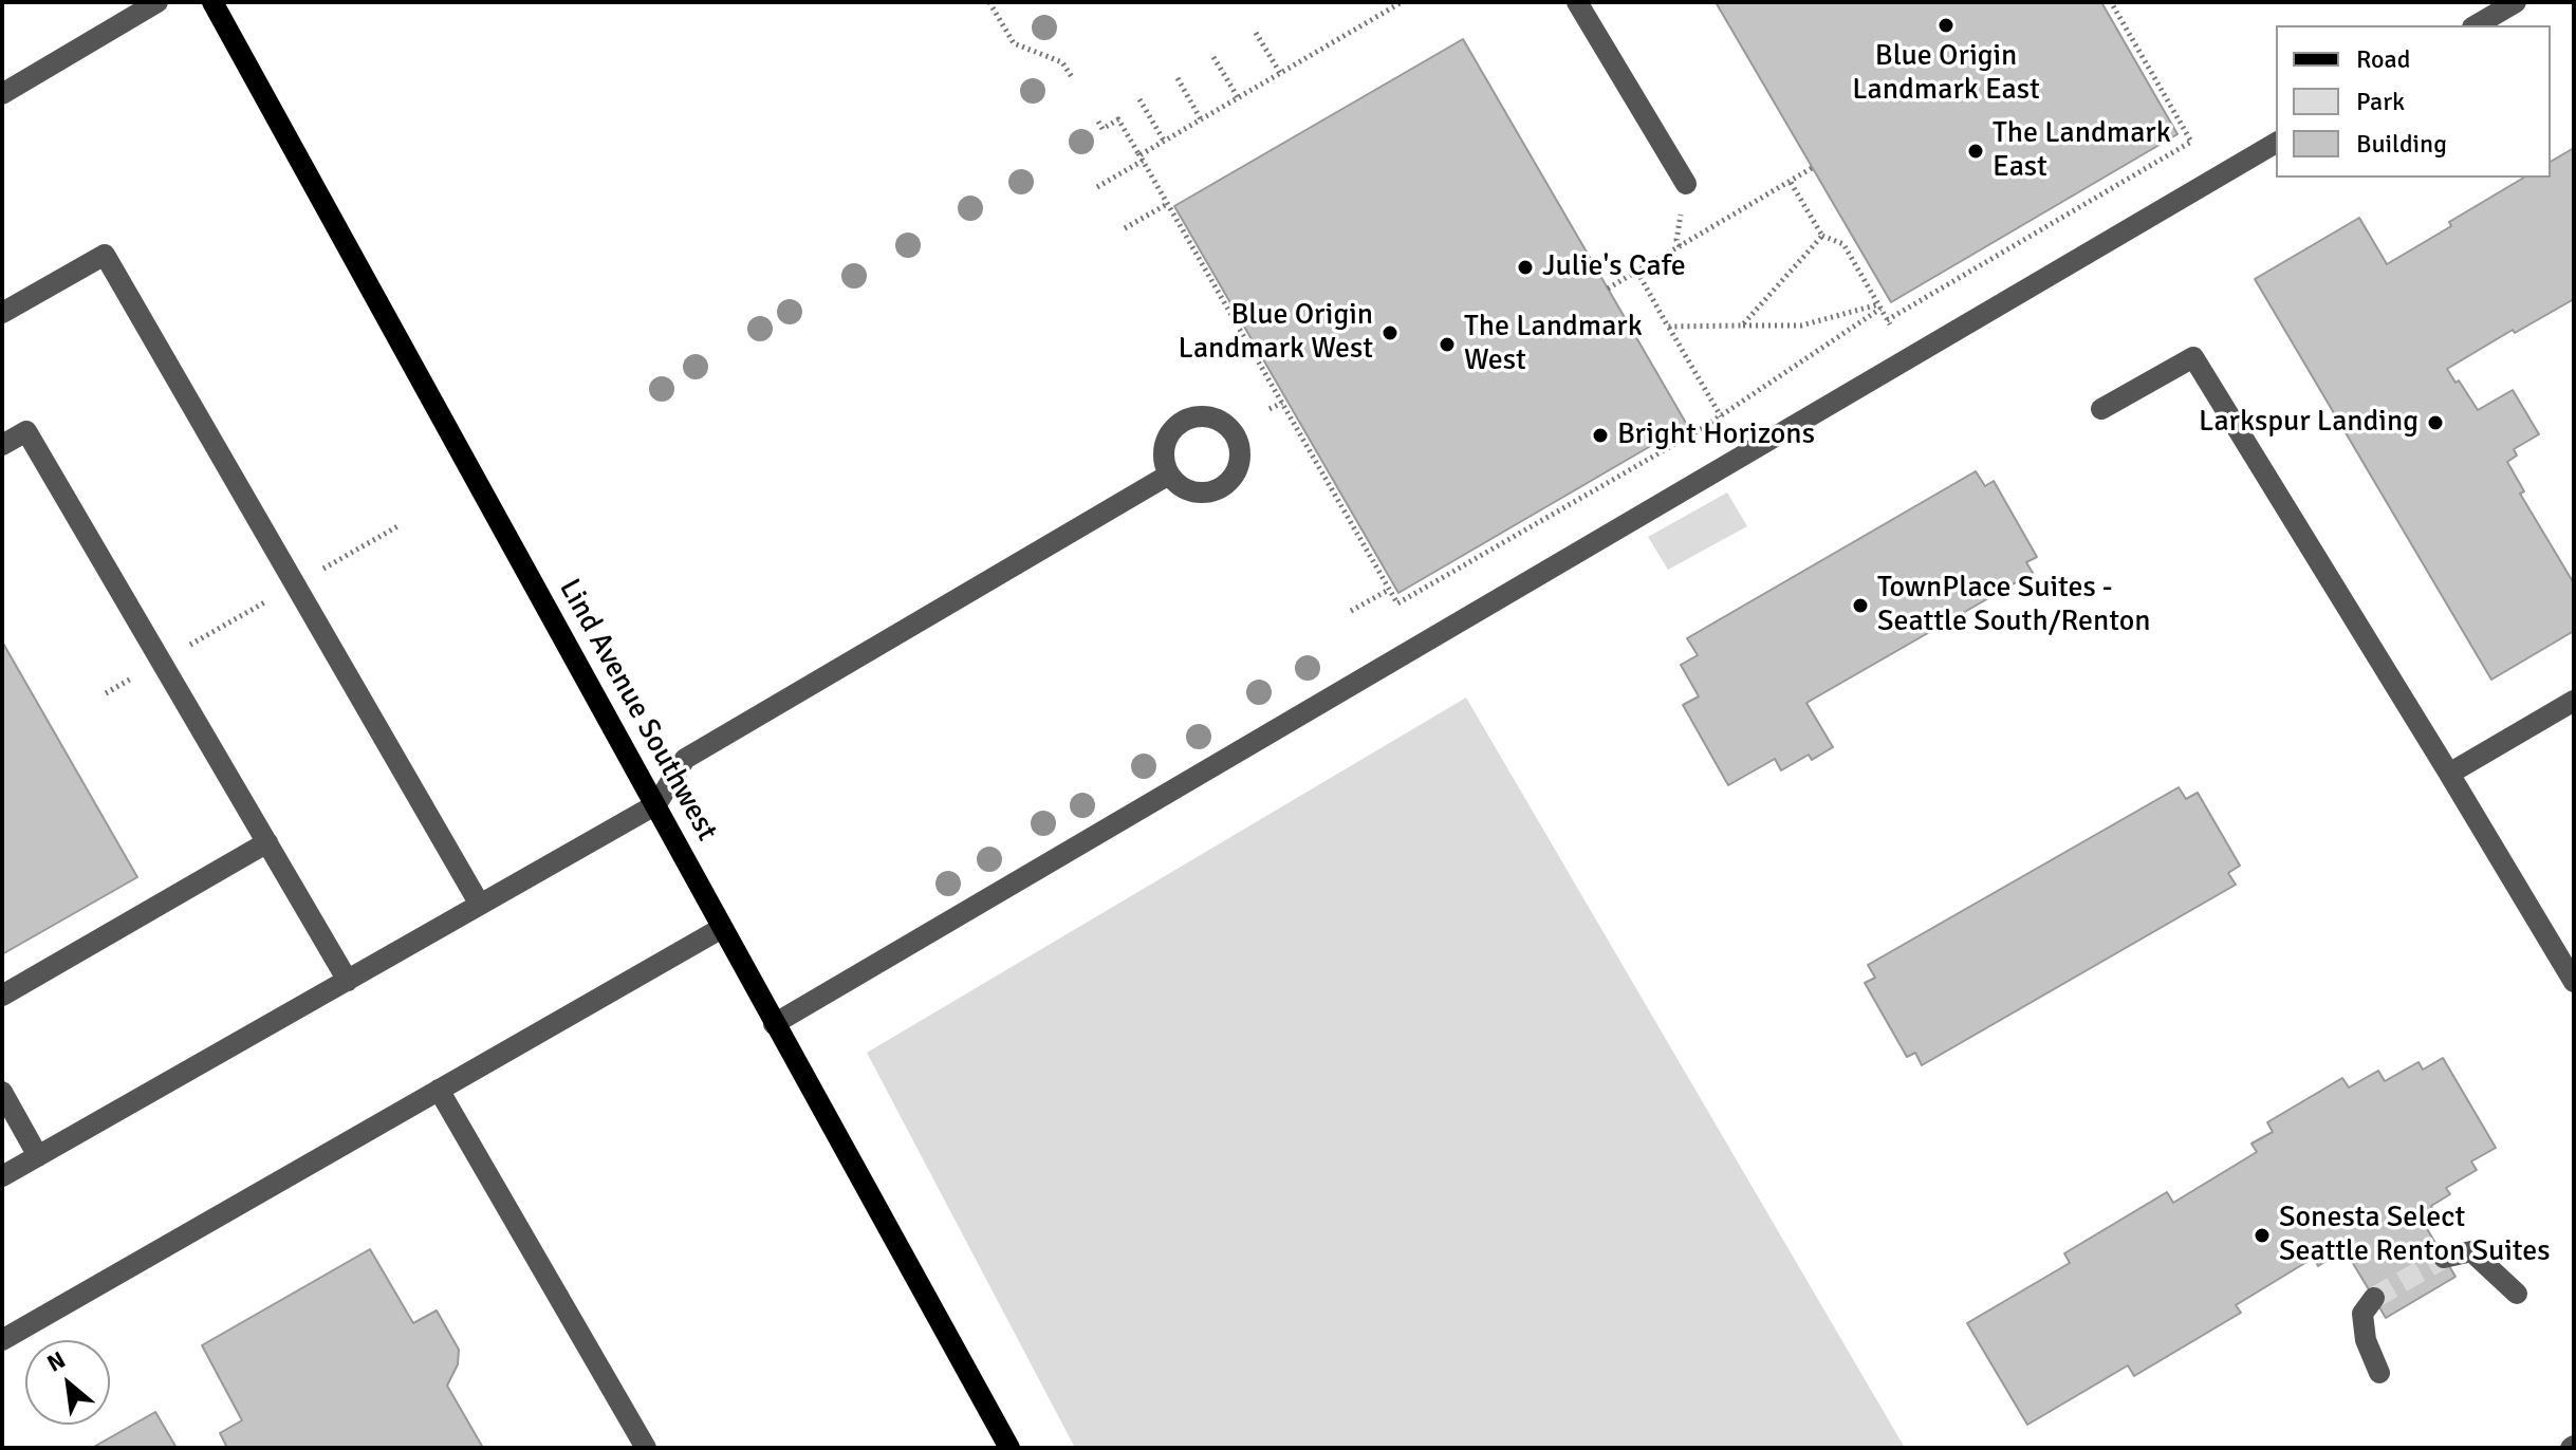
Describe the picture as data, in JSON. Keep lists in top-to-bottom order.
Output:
{
  "streets": {
    "main road": ["Lind Avenue Southwest"]
  },
  "places": [
    "Blue Origin Landmark East",
    "The Landmark East",
    "Julie's Cafe",
    "Blue Origin Landmark West",
    "The Landmark West",
    "Larkspur Landing",
    "Bright Horizons",
    "TownPlace Suites - Seattle South/Renton",
    "Sonesta Select Seattle Renton Suites"
  ],
  "legend": ["Road", "Park", "Building"],
  "north": "top left"
}
